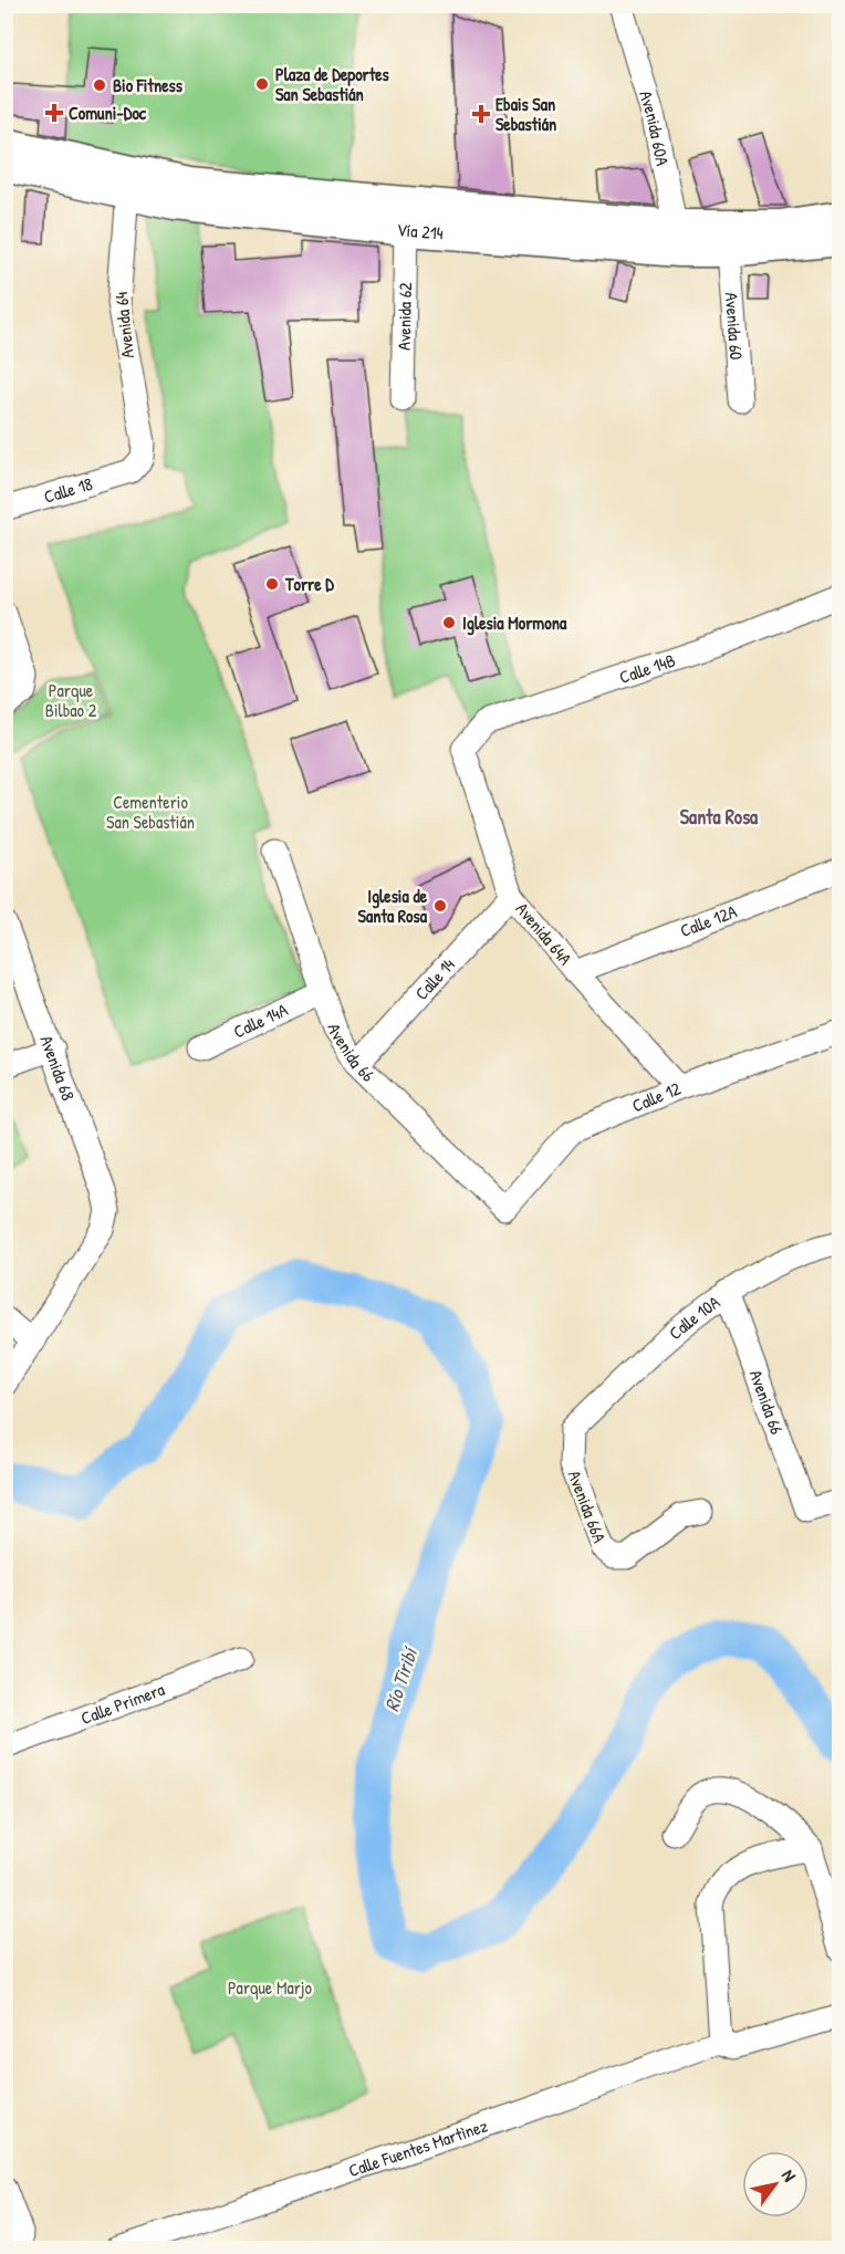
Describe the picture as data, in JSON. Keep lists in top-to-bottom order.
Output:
{
  "streets": {
    "main road": ["Vía 214"],
    "street": [
      "Avenida 60A",
      "Avenida 62",
      "Avenida 64",
      "Avenida 60",
      "Calle 18",
      "Calle 14B",
      "Calle 12A",
      "Avenida 64A",
      "Calle 14",
      "Calle 14A",
      "Avenida 66",
      "Avenida 68",
      "Calle 12",
      "Calle 10A",
      "Avenida 66A",
      "Calle Primera",
      "Calle Fuentes Martìnez"
    ]
  },
  "crossings": [
    ["Avenida 60A", "Vía 214"],
    ["Vía 214", "Avenida 62"],
    ["Vía 214", "Avenida 64"],
    ["Vía 214", "Avenida 60"],
    ["Avenida 64", "Calle 18"],
    ["Calle 14B", "Avenida 64A"],
    ["Calle 12A", "Avenida 64A"],
    ["Avenida 64A", "Calle 14"],
    ["Avenida 64A", "Calle 12"],
    ["Calle 14", "Avenida 66"],
    ["Calle 14A", "Avenida 66"],
    ["Avenida 66", "Calle 12"],
    ["Avenida 66", "Calle 10A"],
    ["Calle 10A", "Avenida 66A"]
  ],
  "districts": ["Santa Rosa"],
  "water": ["Río Tiribí"],
  "parks": ["Parque Bilbao 2", "Cementerio San Sebastián", "Parque Marjo"],
  "places": {
    "other": [
      "Plaza de Deportes San Sebastián",
      "Bio Fitness",
      "Torre D",
      "Iglesia Mormona",
      "Iglesia de Santa Rosa"
    ],
    "health": ["Comuni-Doc", "Ebais San Sebastián"]
  },
  "north": "top right"
}
